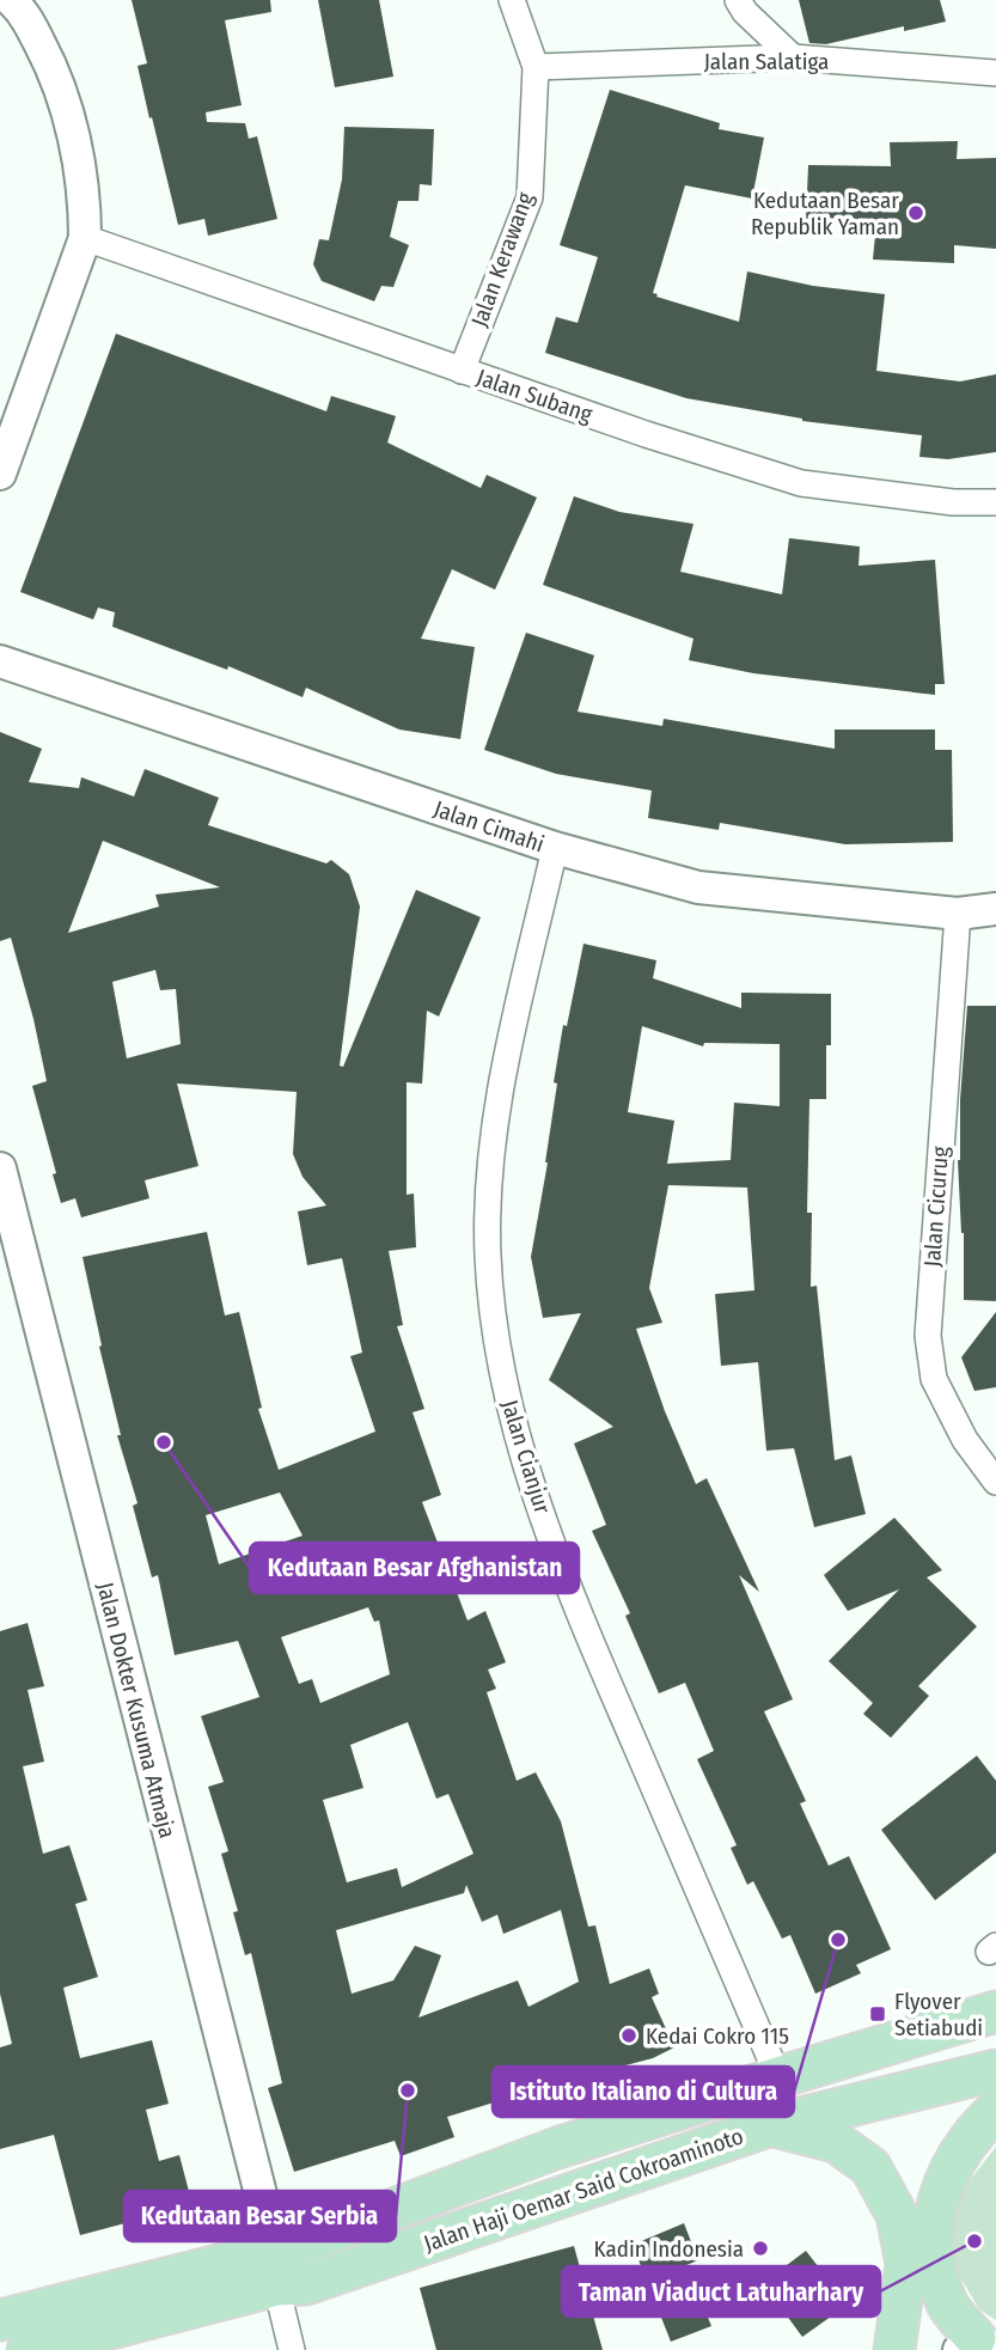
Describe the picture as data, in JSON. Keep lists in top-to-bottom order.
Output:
{
  "streets": {
    "main road": ["Jalan Haji Oemar Said Cokroaminoto"],
    "street": [
      "Jalan Salatiga",
      "Jalan Kerawang",
      "Jalan Subang",
      "Jalan Cimahi",
      "Jalan Cicurug",
      "Jalan Cianjur",
      "Jalan Dokter Kusuma Atmaja"
    ]
  },
  "crossings": [
    ["Jalan Salatiga", "Jalan Kerawang"],
    ["Jalan Kerawang", "Jalan Subang"],
    ["Jalan Cimahi", "Jalan Cicurug"],
    ["Jalan Cimahi", "Jalan Cianjur"],
    ["Jalan Cianjur", "Jalan Haji Oemar Said Cokroaminoto"],
    ["Jalan Dokter Kusuma Atmaja", "Jalan Haji Oemar Said Cokroaminoto"]
  ],
  "places": {
    "other": [
      "Kedutaan Besar Republik Yaman",
      "Kedutaan Besar Afghanistan",
      "Istituto Italiano di Cultura",
      "Kedai Cokro 115",
      "Kedutaan Besar Serbia",
      "Taman Viaduct Latuharhary",
      "Kadin Indonesia"
    ],
    "transit": ["Flyover Setiabudi"]
  }
}
